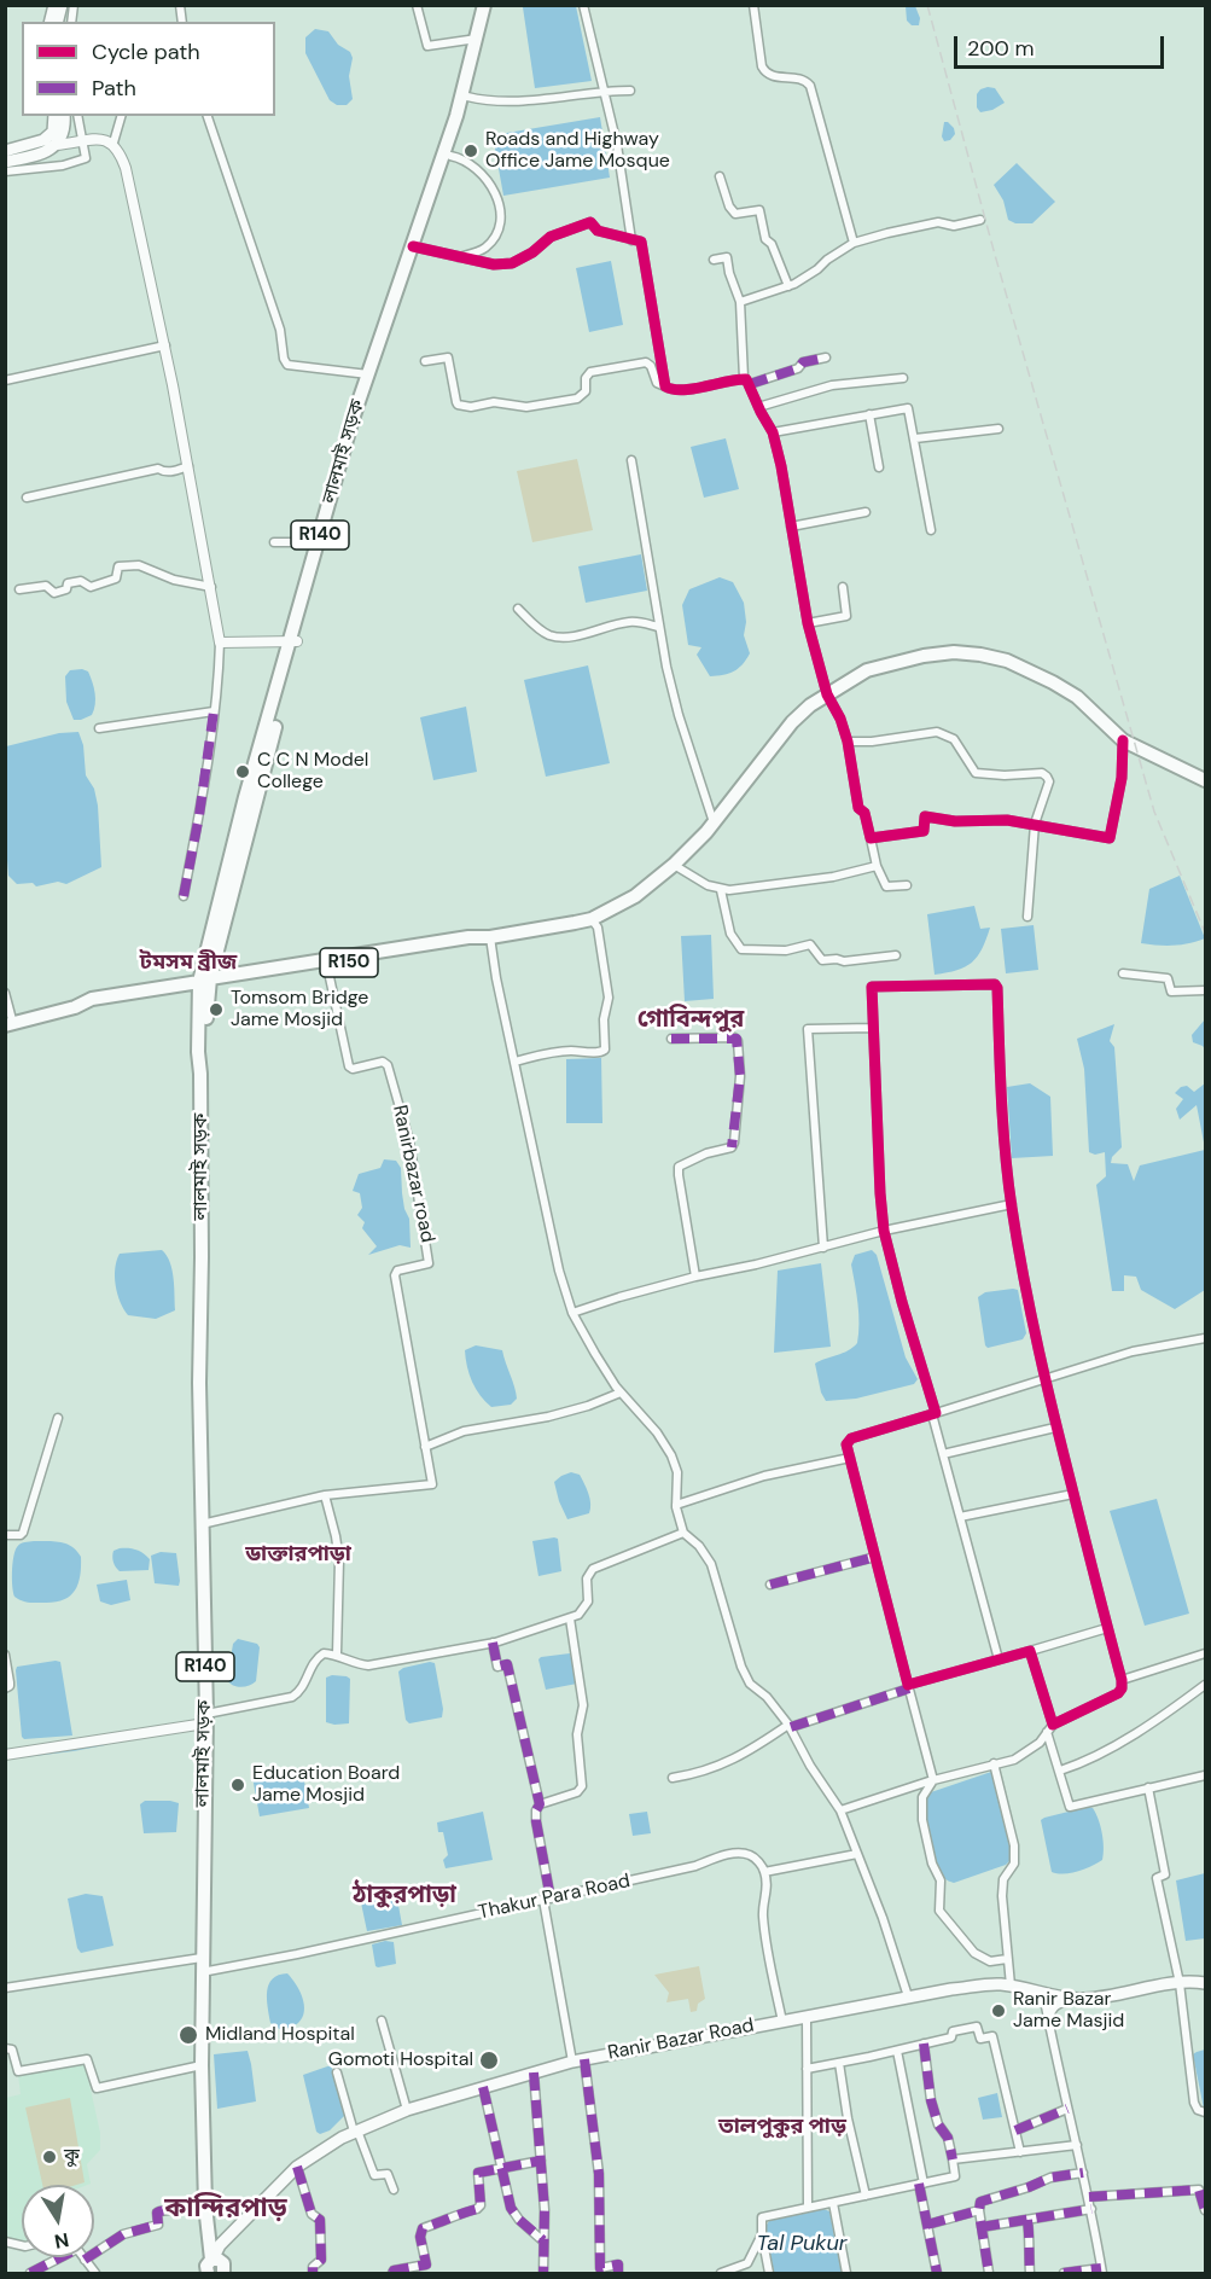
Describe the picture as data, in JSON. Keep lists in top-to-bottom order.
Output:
{
  "streets": {
    "main road": [
      "লালমাই সড়ক",
      "R140",
      "R150",
      "Ranir Bazar Road"
    ],
    "street": ["Ranirbazar road", "Thakur Para Road"]
  },
  "crossings": [
    ["লালমাই সড়ক", "R150"],
    ["লালমাই সড়ক", "Thakur Para Road"],
    ["লালমাই সড়ক", "Ranir Bazar Road"],
    ["R150", "Ranirbazar road"]
  ],
  "districts": [
    "টমসম ব্রীজ",
    "গোবিন্দপুর",
    "ডাক্তারপাড়া",
    "ঠাকুরপাড়া",
    "তালপুকুর পাড়",
    "কান্দিরপাড়"
  ],
  "water": ["Tal Pukur"],
  "places": [
    "Roads and Highway Office Jame Mosque",
    "C C N Model College",
    "Tomsom Bridge Jame Mosjid",
    "Education Board Jame Mosjid",
    "Ranir Bazar Jame Masjid",
    "Midland Hospital",
    "Gomoti Hospital",
    "কু"
  ],
  "legend": ["Cycle path", "Path"],
  "scale_bar": "200 m",
  "north": "bottom"
}
